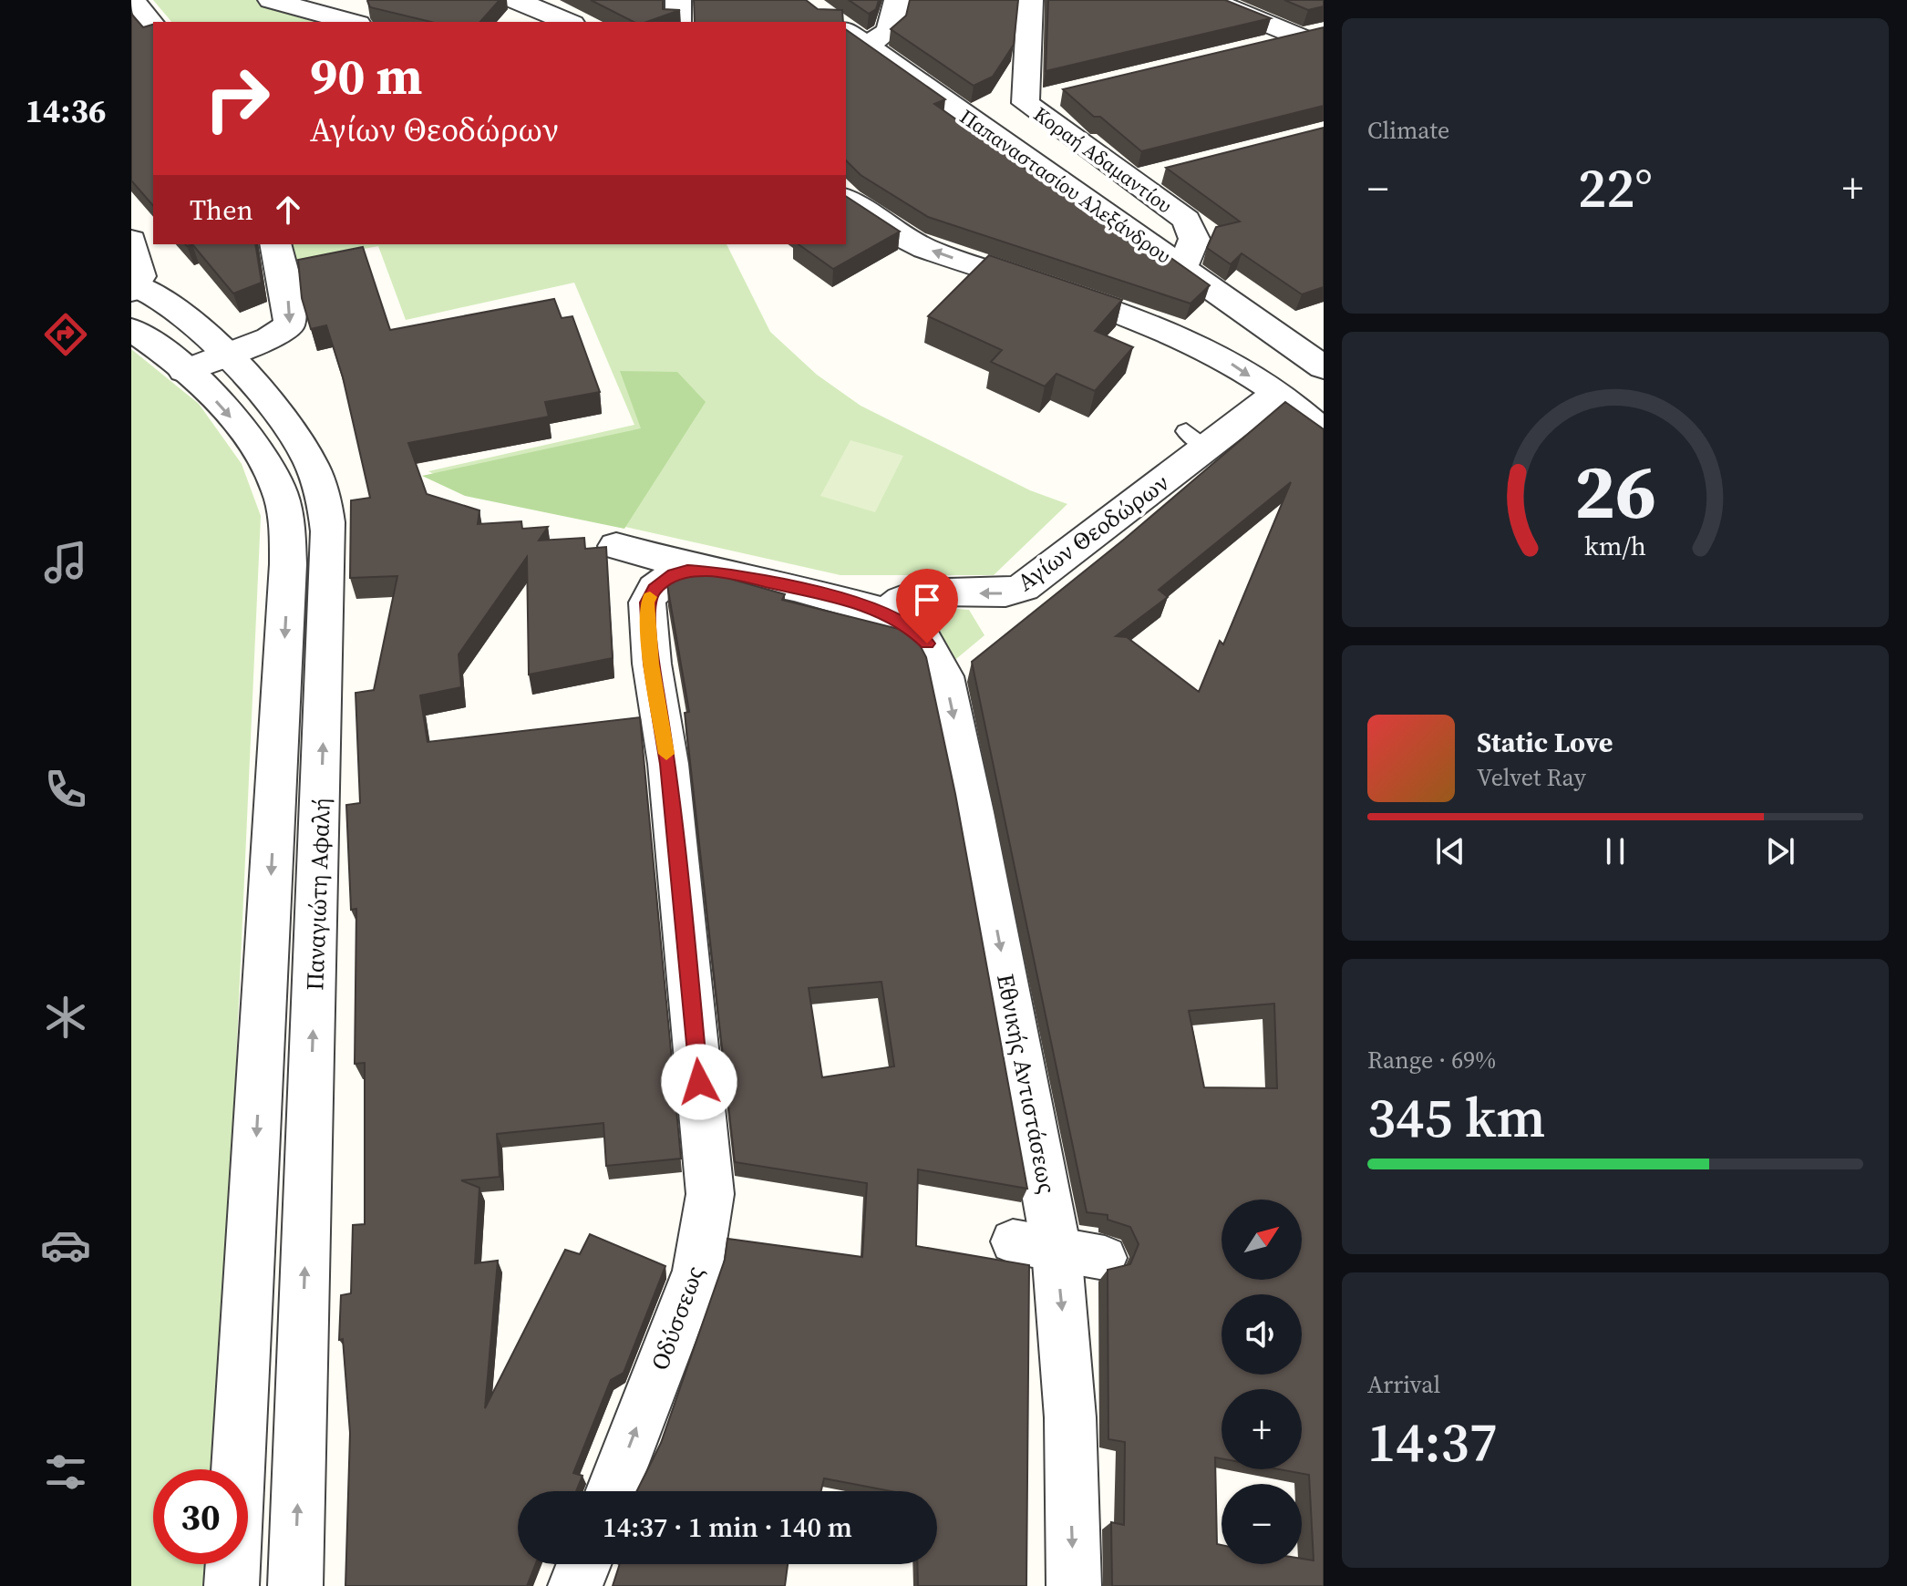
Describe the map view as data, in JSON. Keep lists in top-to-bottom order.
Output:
{
  "streets": {
    "street": [
      "Κοραή Αδαμαντίου",
      "Παπαναστασίου Αλεξάνδρου",
      "Αγίων Θεοδώρων",
      "Παναγιώτη Αφαλή",
      "Εθνικής Αντιστάσεως",
      "Οδύσσεως"
    ]
  },
  "crossings": [
    ["Κοραή Αδαμαντίου", "Παπαναστασίου Αλεξάνδρου"],
    ["Αγίων Θεοδώρων", "Εθνικής Αντιστάσεως"]
  ],
  "one_way": ["Αγίων Θεοδώρων", "Εθνικής Αντιστάσεως", "Οδύσσεως"],
  "north": "top right",
  "page": {
    "tabs": "14:36",
    "tile": [
      "Climate",
      ["Range · 69%", "345 km"],
      ["Arrival", "14:37"]
    ],
    "turn": ["90 m", "Αγίων Θεοδώρων"],
    "heat": ["−", "22°", "+"],
    "then": "Then",
    "song": ["Static Love", "Velvet Ray"],
    "map_buttons": ["+", "−"],
    "limit": "30",
    "trip": "14:37 · 1 min · 140 m",
    "gauge": ["26", "km/h"]
  }
}
